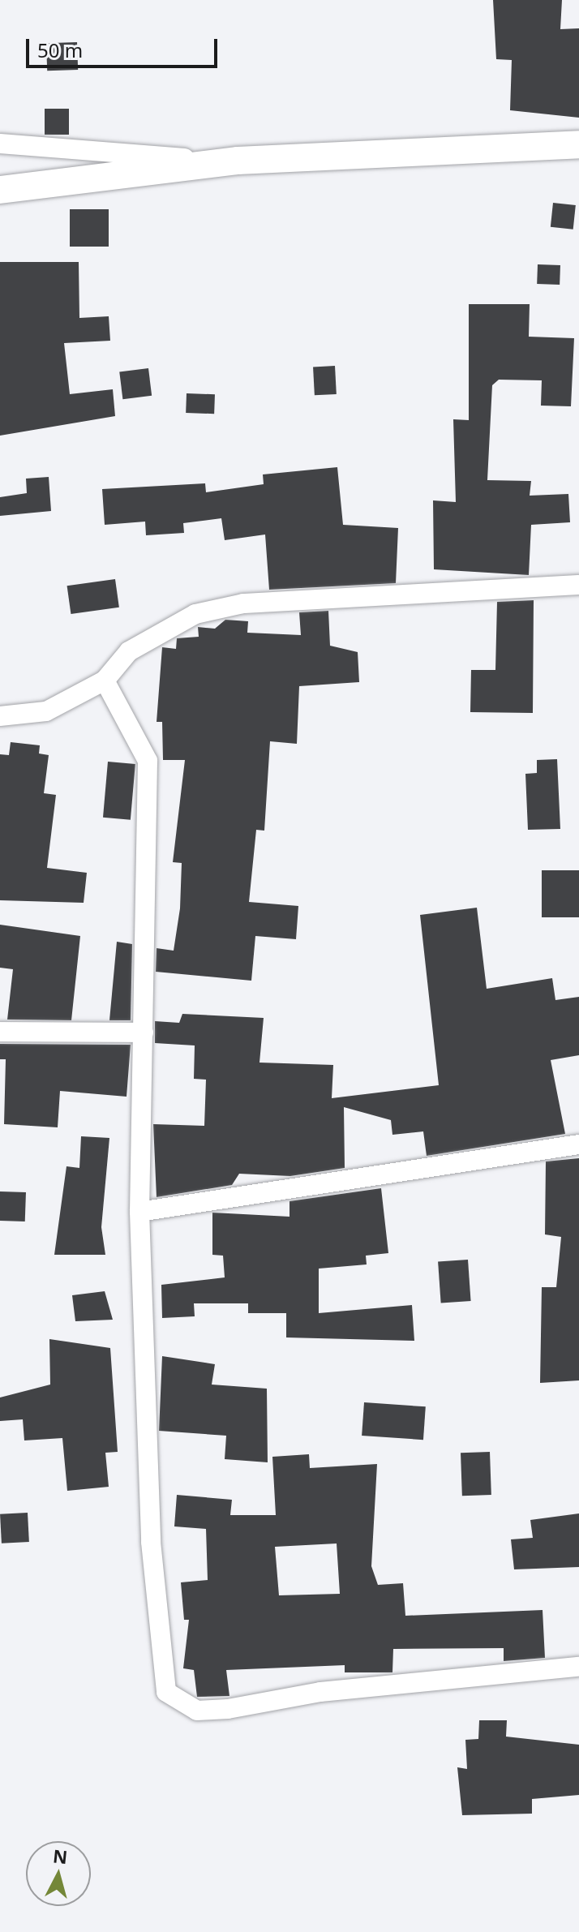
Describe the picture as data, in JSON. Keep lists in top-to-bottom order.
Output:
{
  "scale_bar": "50 m",
  "north": "top"
}
